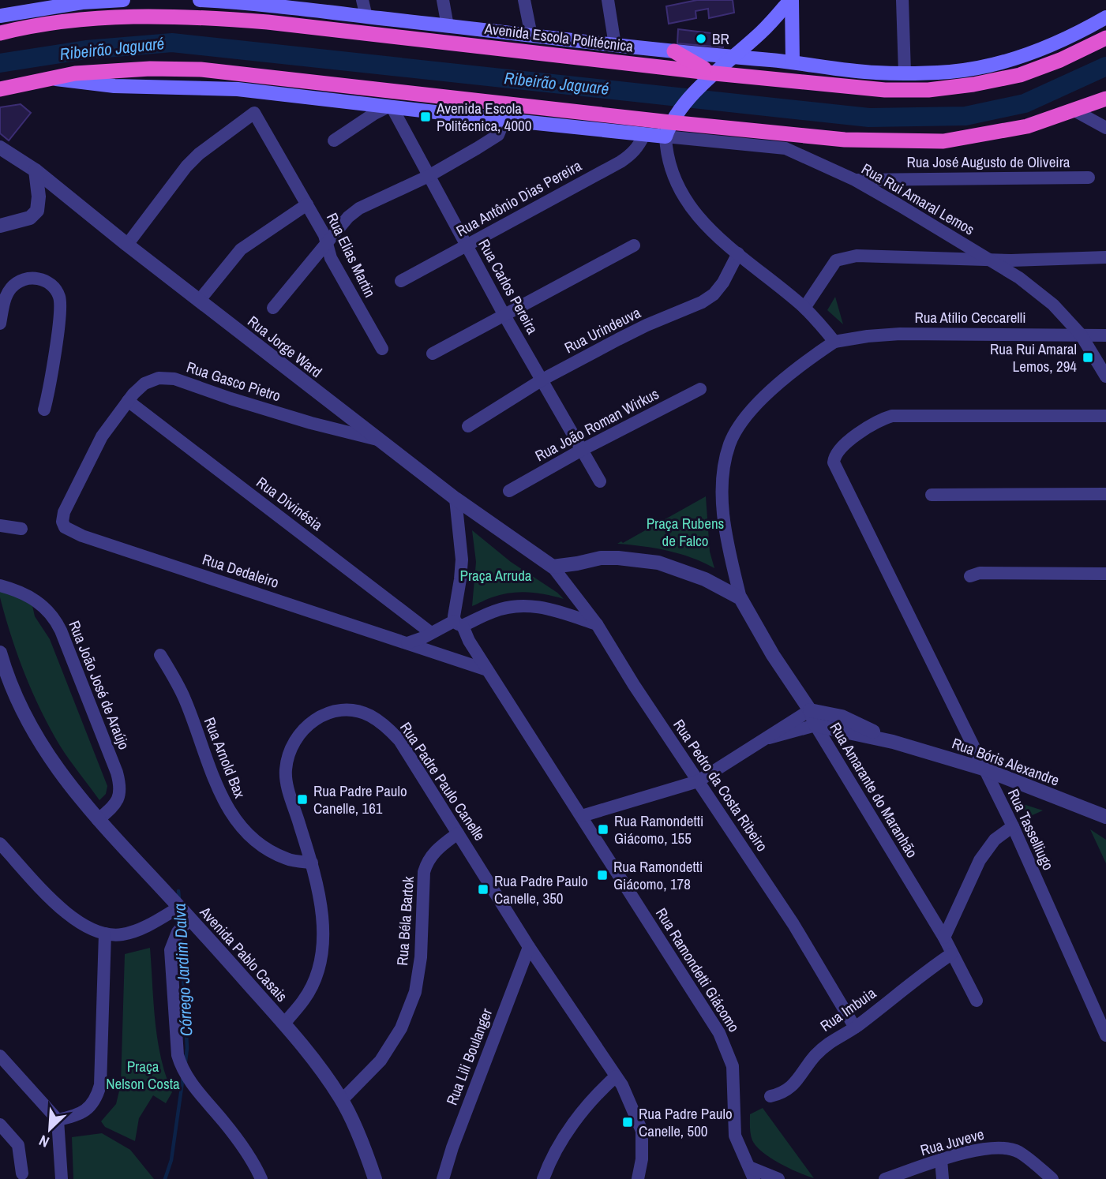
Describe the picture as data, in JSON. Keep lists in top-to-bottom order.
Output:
{
  "streets": {
    "highway": ["Avenida Escola Politécnica"],
    "street": [
      "Rua José Augusto de Oliveira",
      "Rua Antônio Dias Pereira",
      "Rua Rui Amaral Lemos",
      "Rua Elias Martin",
      "Rua Carlos Pereira",
      "Rua Atílio Ceccarelli",
      "Rua Urindeuva",
      "Rua Jorge Ward",
      "Rua Gasco Pietro",
      "Rua João Roman Wirkus",
      "Rua Divinésia",
      "Rua Dedaleiro",
      "Rua João José de Araújo",
      "Rua Arnold Bax",
      "Rua Bóris Alexandre",
      "Rua Padre Paulo Canelle",
      "Rua Pedro da Costa Ribeiro",
      "Rua Amarante do Maranhão",
      "Rua Tasselliugo",
      "Rua Béla Bartok",
      "Avenida Pablo Casais",
      "Rua Ramondetti Giácomo",
      "Rua Imbuia",
      "Rua Lili Boulanger",
      "Rua Juveve"
    ]
  },
  "crossings": [
    ["Rua José Augusto de Oliveira", "Rua Rui Amaral Lemos"],
    ["Rua Antônio Dias Pereira", "Rua Carlos Pereira"],
    ["Rua Rui Amaral Lemos", "Rua Atílio Ceccarelli"],
    ["Rua Carlos Pereira", "Rua Urindeuva"],
    ["Rua Carlos Pereira", "Rua João Roman Wirkus"],
    ["Rua Jorge Ward", "Rua Gasco Pietro"],
    ["Rua Jorge Ward", "Rua Pedro da Costa Ribeiro"],
    ["Rua Gasco Pietro", "Rua Divinésia"],
    ["Rua Gasco Pietro", "Rua Dedaleiro"],
    ["Rua Dedaleiro", "Rua Ramondetti Giácomo"],
    ["Rua João José de Araújo", "Avenida Pablo Casais"],
    ["Rua Arnold Bax", "Rua Padre Paulo Canelle"],
    ["Rua Bóris Alexandre", "Rua Amarante do Maranhão"],
    ["Rua Bóris Alexandre", "Rua Tasselliugo"],
    ["Rua Padre Paulo Canelle", "Rua Béla Bartok"],
    ["Rua Padre Paulo Canelle", "Avenida Pablo Casais"],
    ["Rua Padre Paulo Canelle", "Rua Lili Boulanger"],
    ["Rua Pedro da Costa Ribeiro", "Rua Imbuia"],
    ["Rua Amarante do Maranhão", "Rua Imbuia"],
    ["Rua Béla Bartok", "Avenida Pablo Casais"]
  ],
  "water": ["Ribeirão Jaguaré", "Córrego Jardim Dalva"],
  "parks": ["Praça Rubens de Falco", "Praça Arruda", "Praça Nelson Costa"],
  "places": {
    "other": ["BR"],
    "transit": [
      "Avenida Escola Politécnica, 4000",
      "Rua Rui Amaral Lemos, 294",
      "Rua Padre Paulo Canelle, 161",
      "Rua Ramondetti Giácomo, 155",
      "Rua Ramondetti Giácomo, 178",
      "Rua Padre Paulo Canelle, 350",
      "Rua Padre Paulo Canelle, 500"
    ]
  },
  "north": "bottom left"
}
